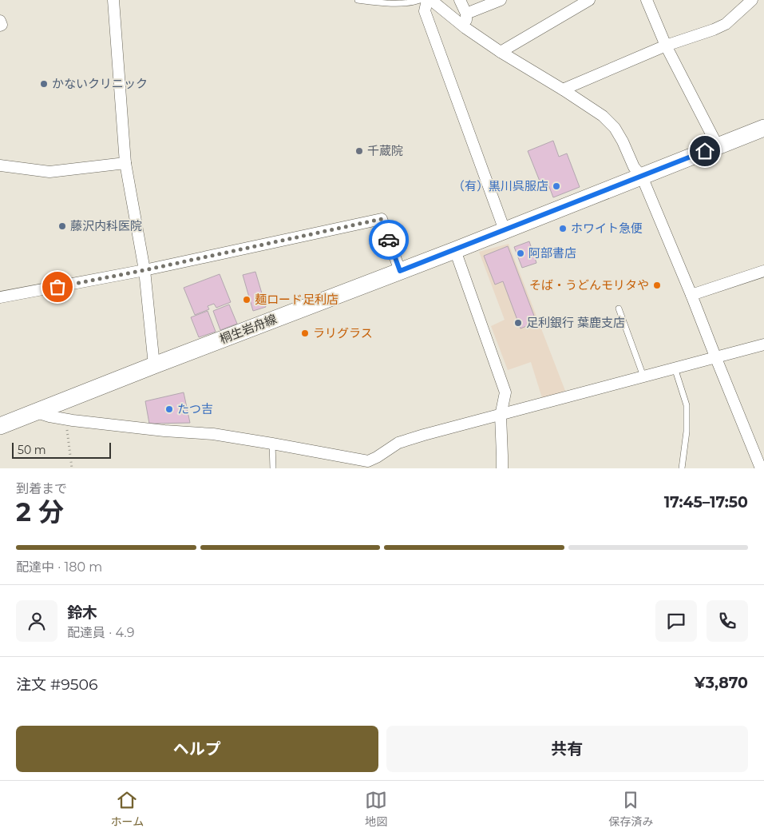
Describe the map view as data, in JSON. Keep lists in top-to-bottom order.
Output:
{
  "streets": {
    "main road": ["桐生岩舟線"]
  },
  "places": [
    "かないクリニック",
    "千蔵院",
    "（有）黒川呉服店",
    "藤沢内科医院",
    "ホワイト急便",
    "阿部書店",
    "そば・うどんモリタや",
    "麺ロード足利店",
    "足利銀行 葉鹿支店",
    "ラリグラス",
    "たつ吉"
  ],
  "scale_bar": "50 m",
  "page": {
    "scale": "50 m",
    "heading": ["2 分", "到着まで", "17:45–17:50"],
    "panel": [
      "鈴木",
      "配達員 · 4.9",
      "注文 #9506",
      "¥3,870"
    ],
    "bar": "配達中 · 180 m",
    "buttons": ["ヘルプ", "共有"],
    "tabs": ["ホーム", "地図", "保存済み"]
  }
}
